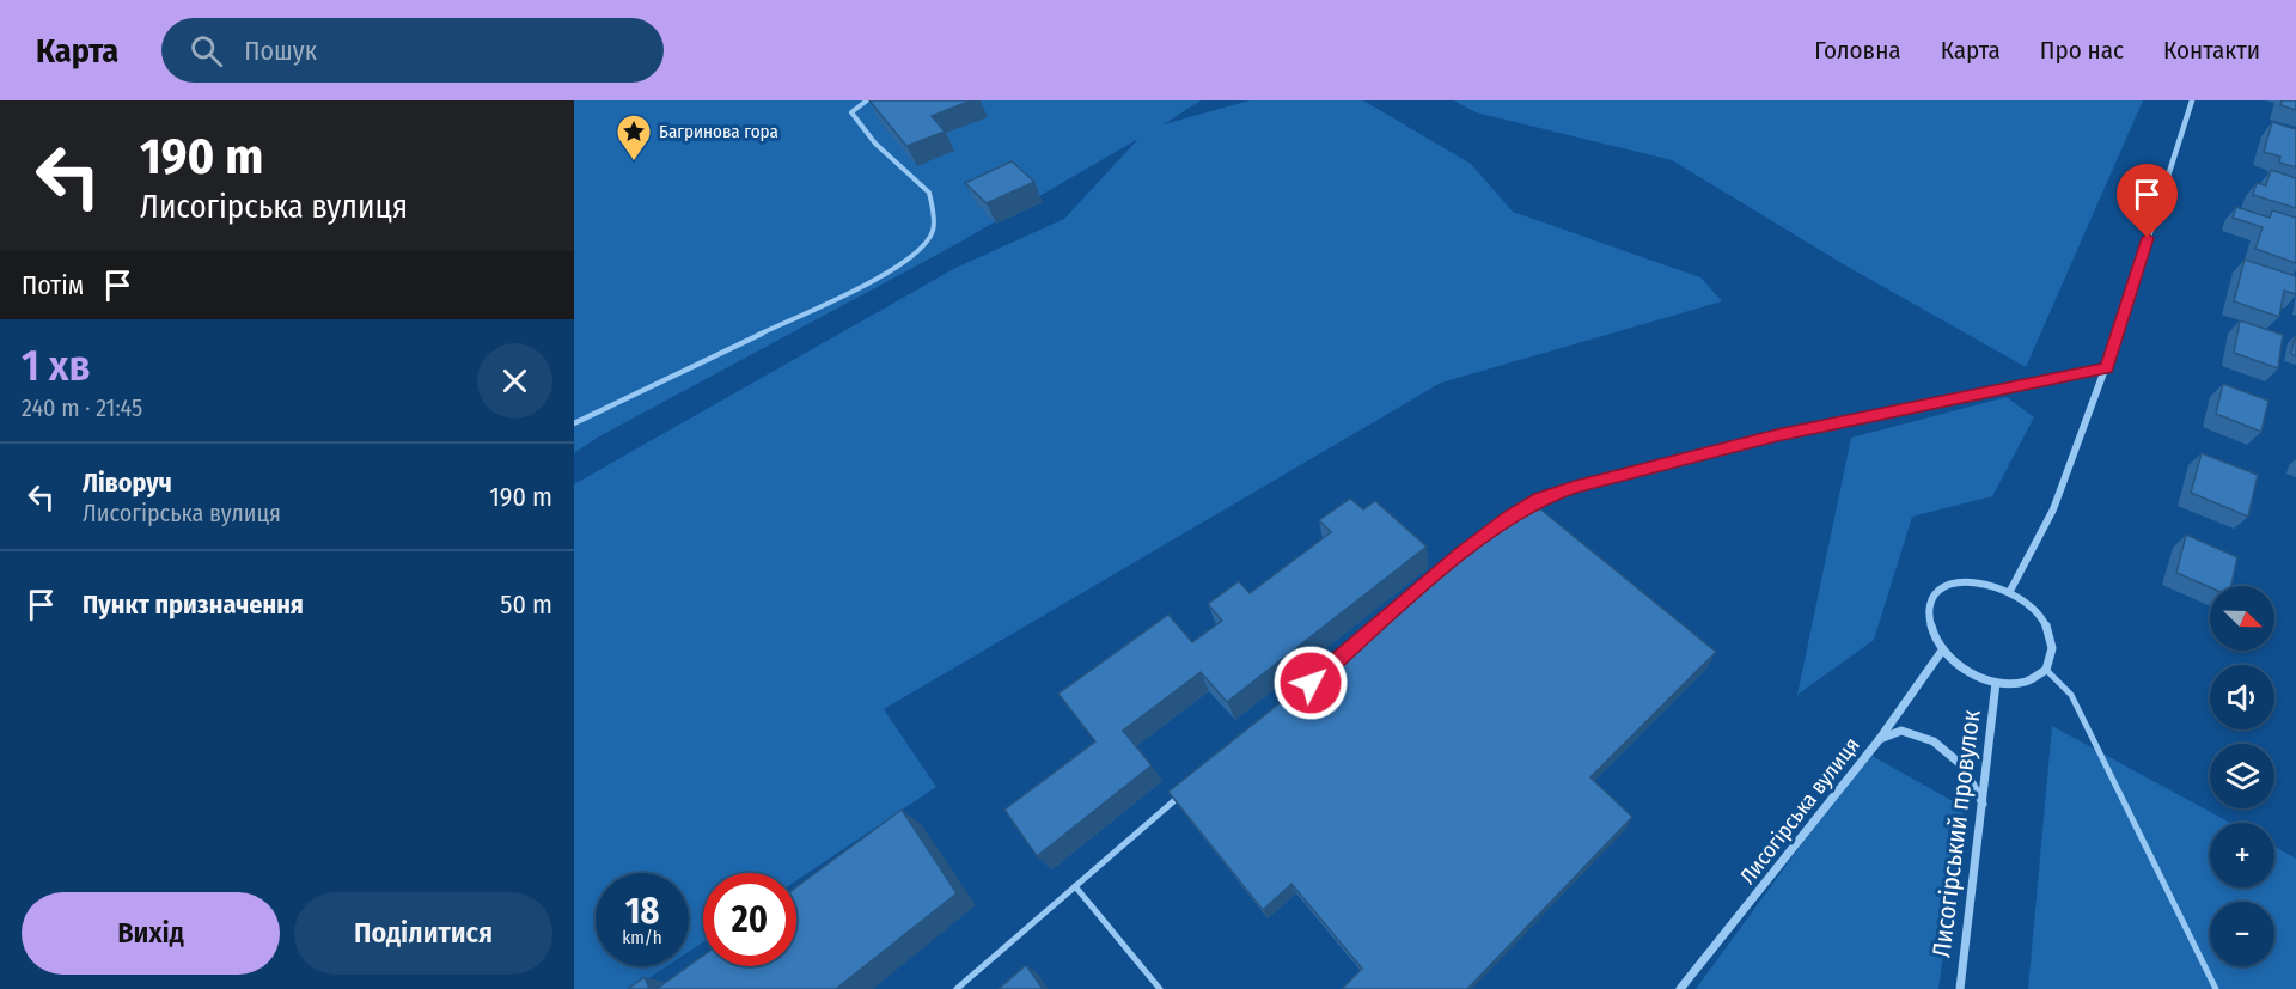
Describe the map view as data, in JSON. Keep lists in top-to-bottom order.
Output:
{
  "streets": {
    "street": ["Лисогірська вулиця", "Лисогірський провулок"]
  },
  "crossings": [
    ["Лисогірська вулиця", "Лисогірський провулок"]
  ],
  "places": {
    "place": ["Багринова гора"]
  },
  "north": "bottom right",
  "page": {
    "header": "Карта",
    "search": "Пошук",
    "nav": [
      "Головна",
      "Карта",
      "Про нас",
      "Контакти"
    ],
    "turn": ["190 m", "Лисогірська вулиця"],
    "then": "Потім",
    "heading": ["1 хв", "240 m · 21:45"],
    "list": [
      {
        "name": "Ліворуч",
        "note": "Лисогірська вулиця",
        "value": "190 m"
      },
      {
        "name": "Пункт призначення",
        "value": "50 m"
      }
    ],
    "map_buttons": ["+", "−"],
    "speed": "18 km/h",
    "limit": "20",
    "buttons": ["Вихід", "Поділитися"]
  }
}
